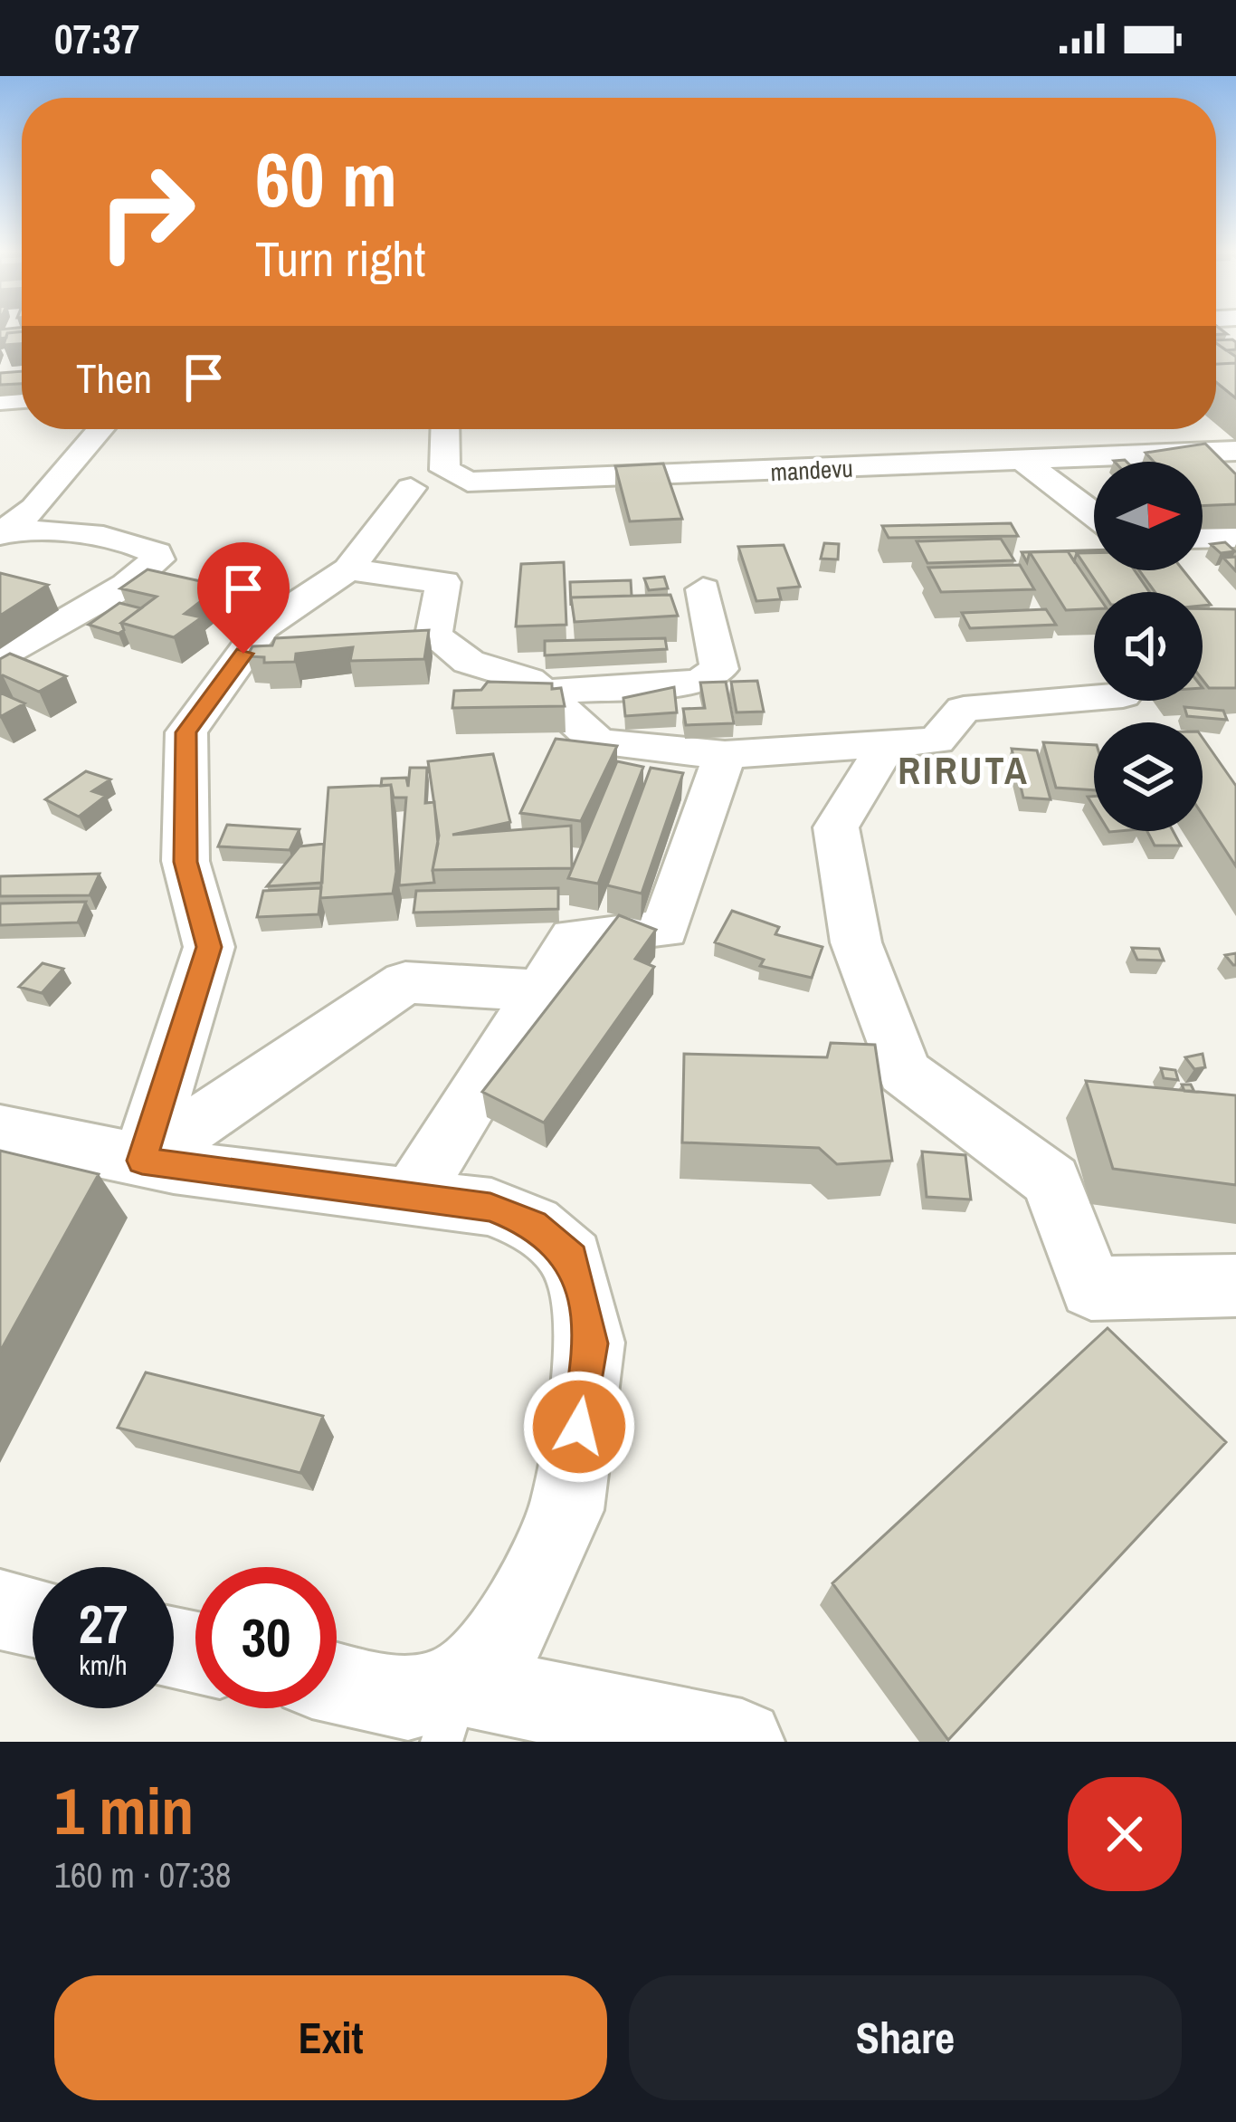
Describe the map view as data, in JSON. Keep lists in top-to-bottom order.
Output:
{
  "streets": {
    "street": ["mandevu"]
  },
  "districts": ["RIRUTA"],
  "north": "right",
  "page": {
    "status": "07:37",
    "turn": ["60 m", "Turn right"],
    "then": "Then",
    "speed": "27 km/h",
    "limit": "30",
    "heading": ["1 min", "160 m · 07:38"],
    "buttons": ["Exit", "Share"]
  }
}
